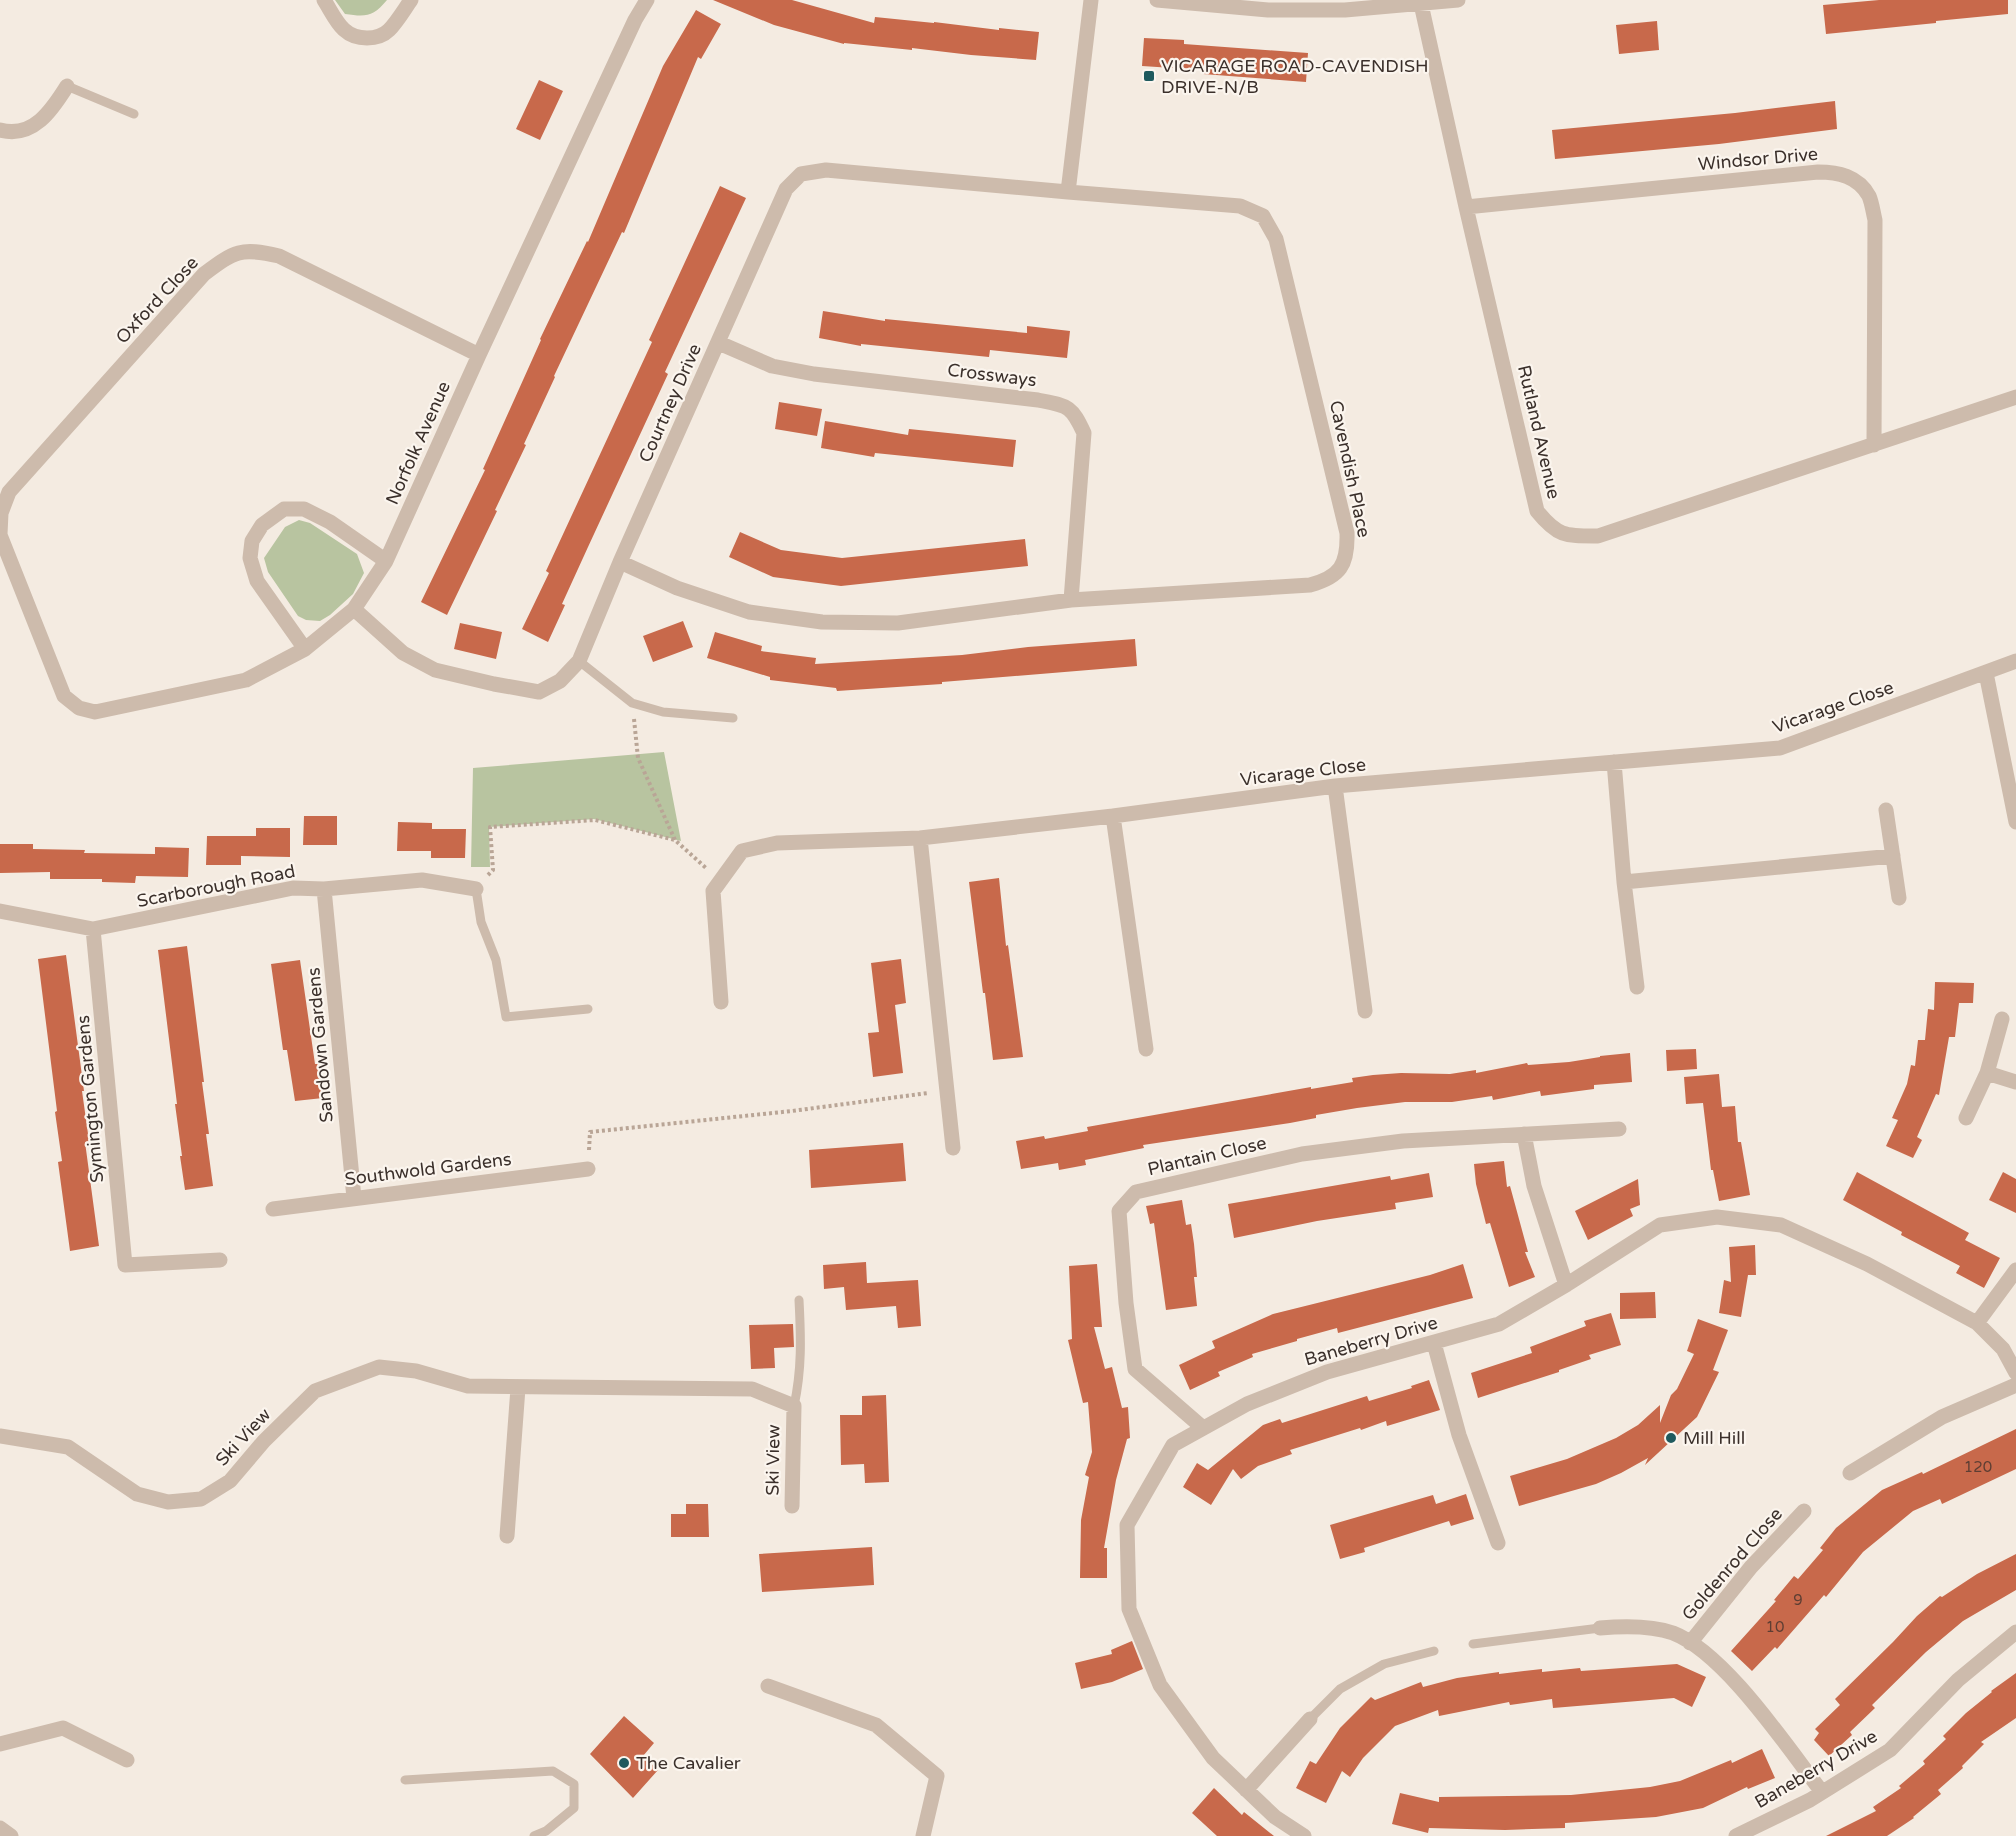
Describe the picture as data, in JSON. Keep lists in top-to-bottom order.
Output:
{
  "streets": {
    "street": [
      "Windsor Drive",
      "Oxford Close",
      "Crossways",
      "Courtney Drive",
      "Rutland Avenue",
      "Norfolk Avenue",
      "Cavendish Place",
      "Vicarage Close",
      "Scarborough Road",
      "Sandown Gardens",
      "Symington Gardens",
      "Plantain Close",
      "Southwold Gardens",
      "Baneberry Drive",
      "Ski View",
      "Goldenrod Close"
    ]
  },
  "crossings": [
    ["Windsor Drive", "Rutland Avenue"],
    ["Oxford Close", "Norfolk Avenue"],
    ["Crossways", "Courtney Drive"],
    ["Crossways", "Cavendish Place"],
    ["Courtney Drive", "Norfolk Avenue"],
    ["Courtney Drive", "Cavendish Place"],
    ["Scarborough Road", "Sandown Gardens"],
    ["Scarborough Road", "Symington Gardens"],
    ["Sandown Gardens", "Southwold Gardens"],
    ["Plantain Close", "Baneberry Drive"],
    ["Baneberry Drive", "Goldenrod Close"]
  ],
  "places": {
    "transit": ["VICARAGE ROAD-CAVENDISH DRIVE-N/B"],
    "other": ["Mill Hill", "The Cavalier"]
  },
  "house_numbers": ["120", "9", "10"]
}
